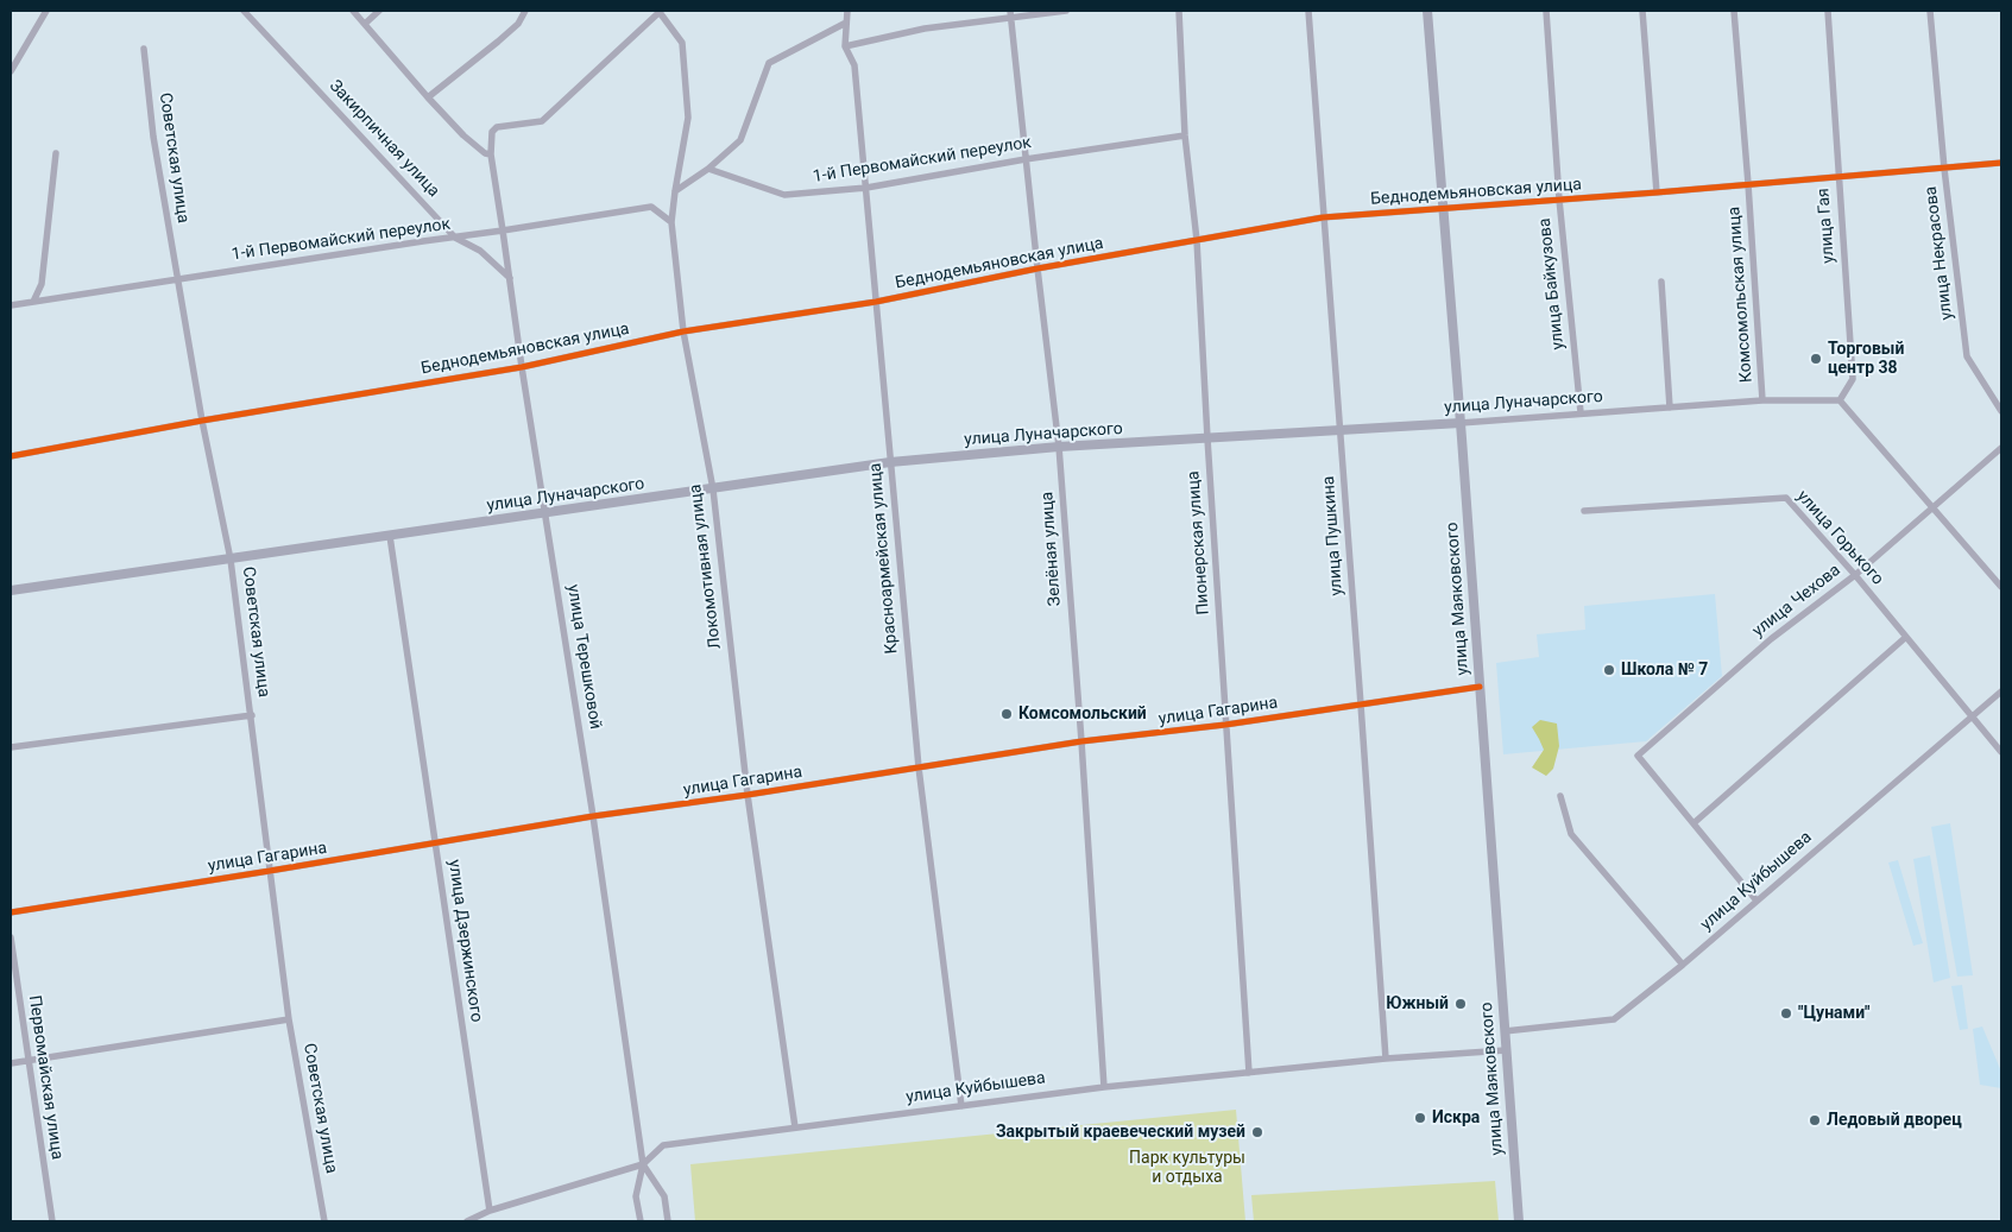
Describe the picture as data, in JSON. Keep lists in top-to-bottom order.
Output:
{
  "streets": {
    "main road": ["улица Луначарского", "улица Маяковского"],
    "street": [
      "Закирпичная улица",
      "Советская улица",
      "1-й Первомайский переулок",
      "Беднодемьяновская улица",
      "улица Гая",
      "улица Некрасова",
      "улица Байкузова",
      "Комсомольская улица",
      "улица Пушкина",
      "улица Горького",
      "Пионерская улица",
      "Зелёная улица",
      "Красноармейская улица",
      "Локомотивная улица",
      "улица Чехова",
      "улица Терешковой",
      "улица Гагарина",
      "улица Куйбышева",
      "улица Дзержинского",
      "Первомайская улица"
    ]
  },
  "crossings": [
    ["Закирпичная улица", "1-й Первомайский переулок"],
    ["Закирпичная улица", "улица Терешковой"],
    ["Советская улица", "1-й Первомайский переулок"],
    ["Советская улица", "Беднодемьяновская улица"],
    ["Советская улица", "улица Луначарского"],
    ["Советская улица", "улица Гагарина"],
    ["1-й Первомайский переулок", "Пионерская улица"],
    ["1-й Первомайский переулок", "Зелёная улица"],
    ["1-й Первомайский переулок", "Красноармейская улица"],
    ["1-й Первомайский переулок", "Локомотивная улица"],
    ["1-й Первомайский переулок", "улица Терешковой"],
    ["Беднодемьяновская улица", "улица Гая"],
    ["Беднодемьяновская улица", "улица Некрасова"],
    ["Беднодемьяновская улица", "улица Байкузова"],
    ["Беднодемьяновская улица", "Комсомольская улица"],
    ["Беднодемьяновская улица", "улица Пушкина"],
    ["Беднодемьяновская улица", "Пионерская улица"],
    ["Беднодемьяновская улица", "Зелёная улица"],
    ["Беднодемьяновская улица", "Красноармейская улица"],
    ["Беднодемьяновская улица", "Локомотивная улица"],
    ["Беднодемьяновская улица", "улица Маяковского"],
    ["Беднодемьяновская улица", "улица Терешковой"],
    ["улица Гая", "улица Луначарского"],
    ["улица Байкузова", "улица Луначарского"],
    ["Комсомольская улица", "улица Луначарского"],
    ["улица Луначарского", "улица Пушкина"],
    ["улица Луначарского", "Пионерская улица"],
    ["улица Луначарского", "Зелёная улица"],
    ["улица Луначарского", "Красноармейская улица"],
    ["улица Луначарского", "Локомотивная улица"],
    ["улица Луначарского", "улица Маяковского"],
    ["улица Луначарского", "улица Терешковой"],
    ["улица Луначарского", "улица Дзержинского"],
    ["улица Пушкина", "улица Гагарина"],
    ["улица Пушкина", "улица Куйбышева"],
    ["улица Горького", "улица Чехова"],
    ["улица Горького", "улица Куйбышева"],
    ["Пионерская улица", "улица Гагарина"],
    ["Пионерская улица", "улица Куйбышева"],
    ["Зелёная улица", "улица Гагарина"],
    ["Зелёная улица", "улица Куйбышева"],
    ["Красноармейская улица", "улица Гагарина"],
    ["Красноармейская улица", "улица Куйбышева"],
    ["Локомотивная улица", "улица Гагарина"],
    ["Локомотивная улица", "улица Куйбышева"],
    ["улица Маяковского", "улица Гагарина"],
    ["улица Маяковского", "улица Куйбышева"],
    ["улица Терешковой", "улица Гагарина"],
    ["улица Терешковой", "улица Куйбышева"],
    ["улица Гагарина", "улица Дзержинского"],
    ["улица Куйбышева", "улица Дзержинского"]
  ],
  "parks": ["Парк культуры и отдыха"],
  "places": [
    "Торговый центр 38",
    "Школа № 7",
    "Комсомольский",
    "Южный",
    "\"Цунами\"",
    "Искра",
    "Ледовый дворец",
    "Закрытый краевеческий музей"
  ]
}
